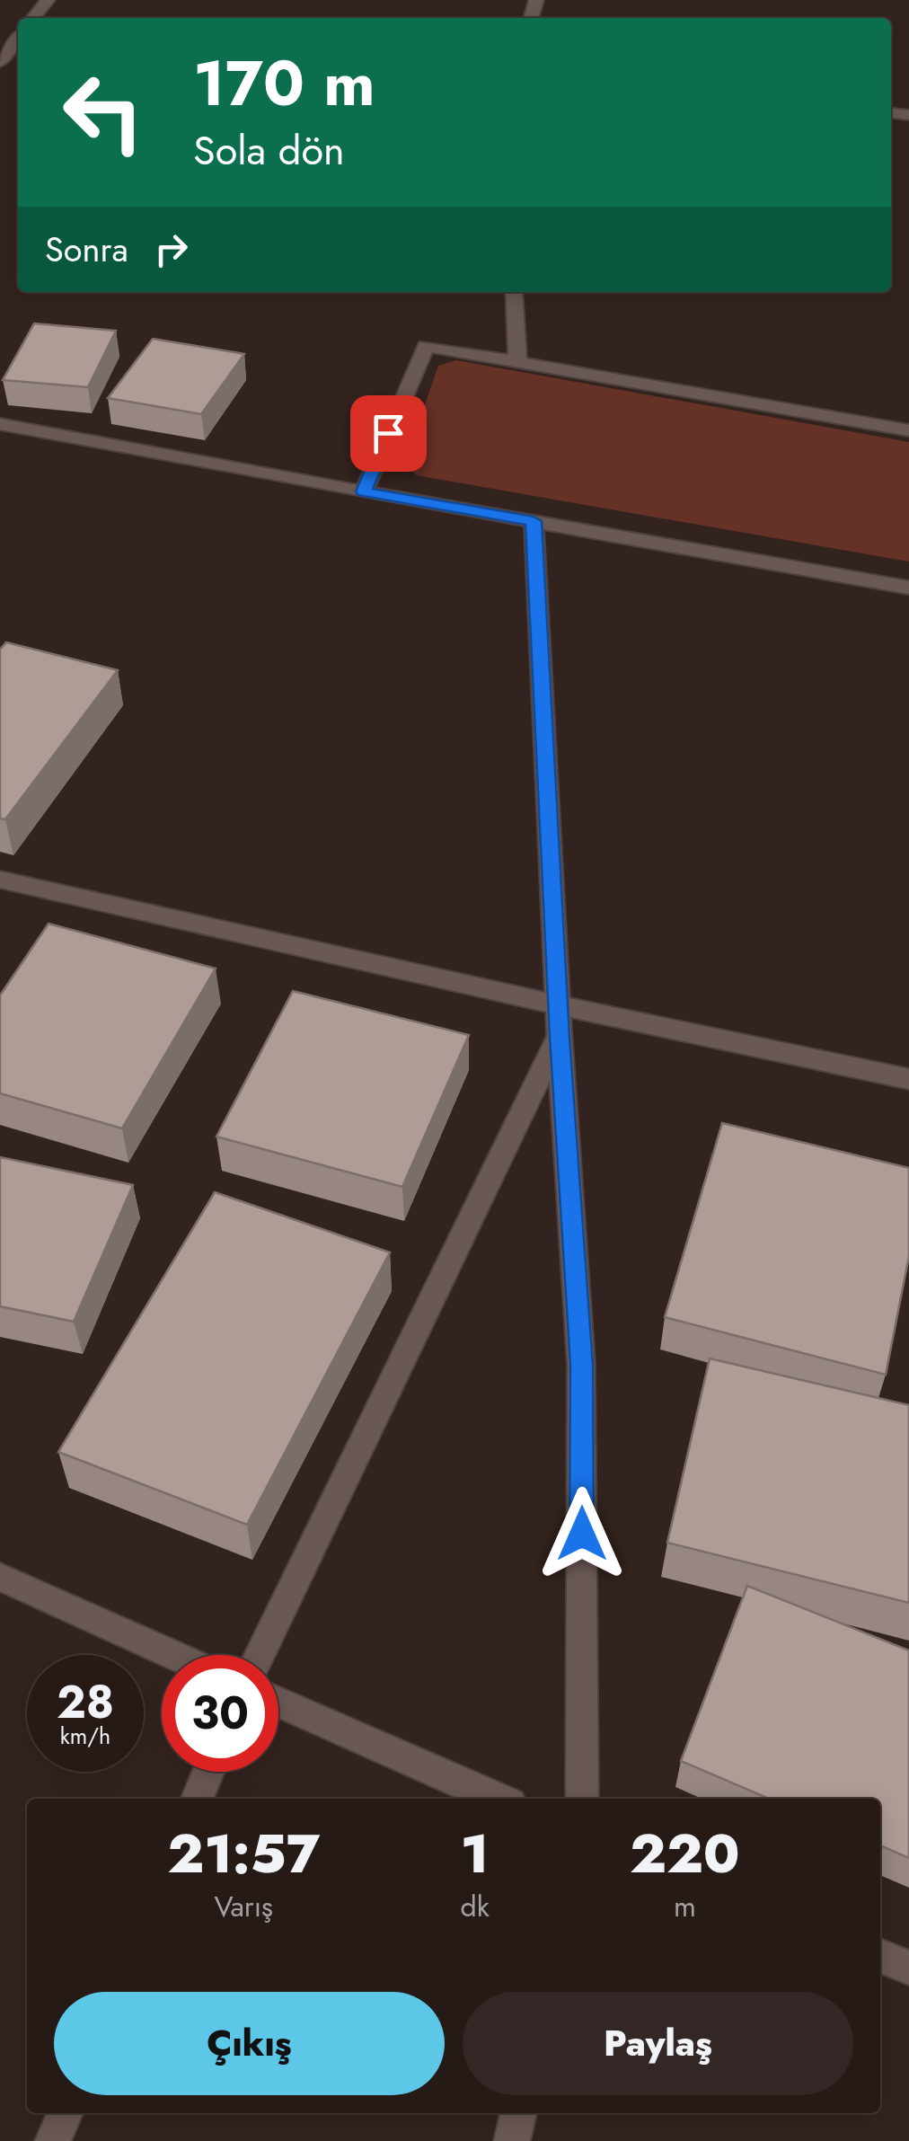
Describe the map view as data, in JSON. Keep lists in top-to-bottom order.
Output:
{
  "page": {
    "turn": ["170 m", "Sola dön"],
    "then": "Sonra",
    "speed": "28 km/h",
    "limit": "30",
    "eta": [
      "21:57",
      "Varış",
      "1",
      "dk",
      "220",
      "m"
    ],
    "buttons": ["Çıkış", "Paylaş"]
  }
}
